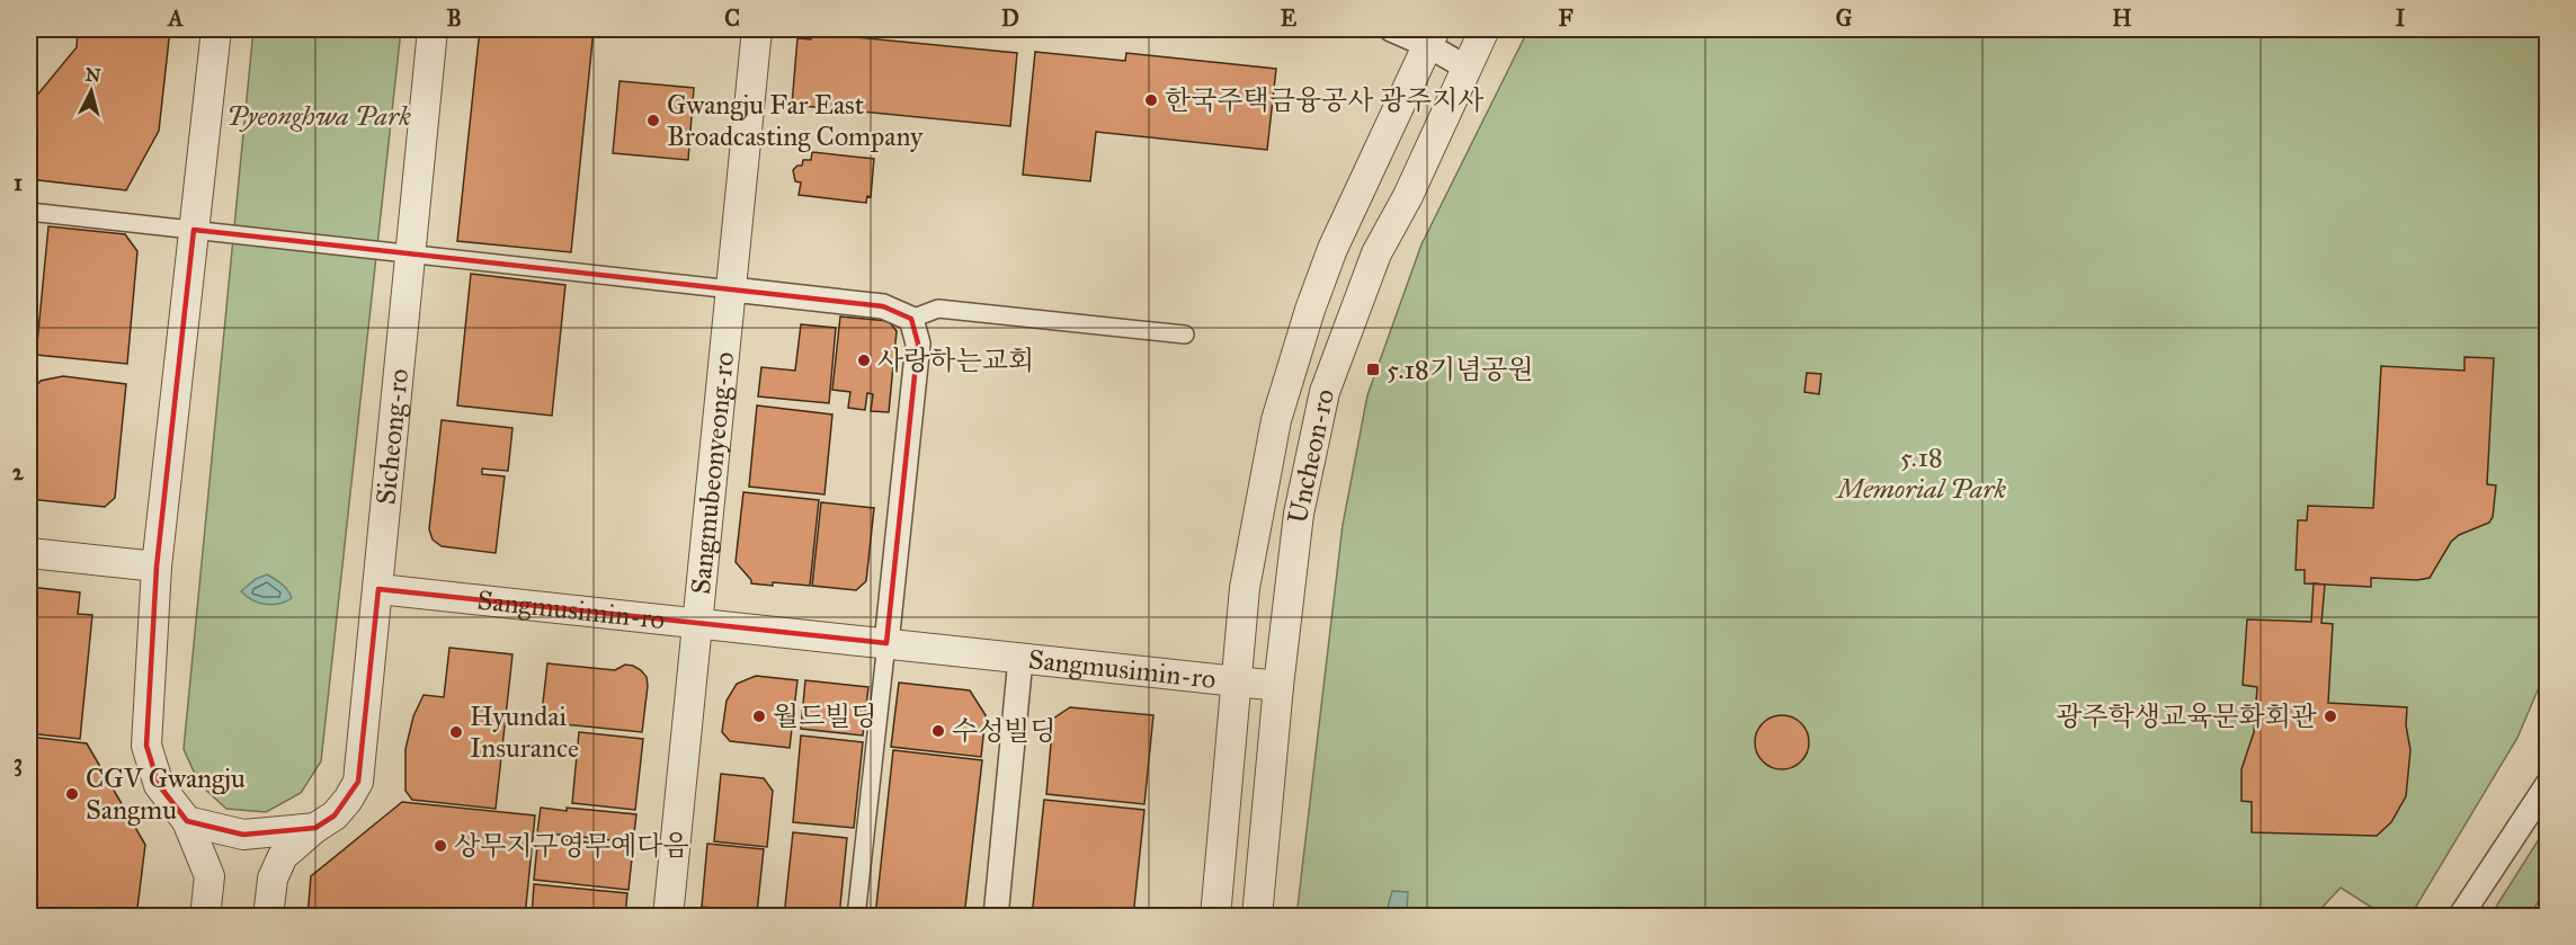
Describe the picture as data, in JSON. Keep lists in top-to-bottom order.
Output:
{
  "streets": {
    "street": [
      "Sicheong-ro",
      "Uncheon-ro",
      "Sangmubeonyeong-ro",
      "Sangmusimin-ro"
    ]
  },
  "crossings": [
    ["Sicheong-ro", "Sangmusimin-ro"],
    ["Uncheon-ro", "Sangmusimin-ro"],
    ["Sangmubeonyeong-ro", "Sangmusimin-ro"]
  ],
  "parks": ["Pyeonghwa Park", "5.18 Memorial Park"],
  "places": {
    "other": [
      "한국주택금융공사 광주지사",
      "Gwangju Far East Broadcasting Company",
      "사랑하는교회",
      "월드빌딩",
      "광주학생교육문화회관",
      "수성빌딩",
      "Hyundai Insurance",
      "CGV Gwangju Sangmu",
      "상무지구영무예다음"
    ],
    "transit": ["5.18기념공원"]
  },
  "north": "top",
  "grid": {
    "columns": [
      "A",
      "B",
      "C",
      "D",
      "E",
      "F",
      "G",
      "H",
      "I"
    ],
    "rows": ["1", "2", "3"]
  }
}
